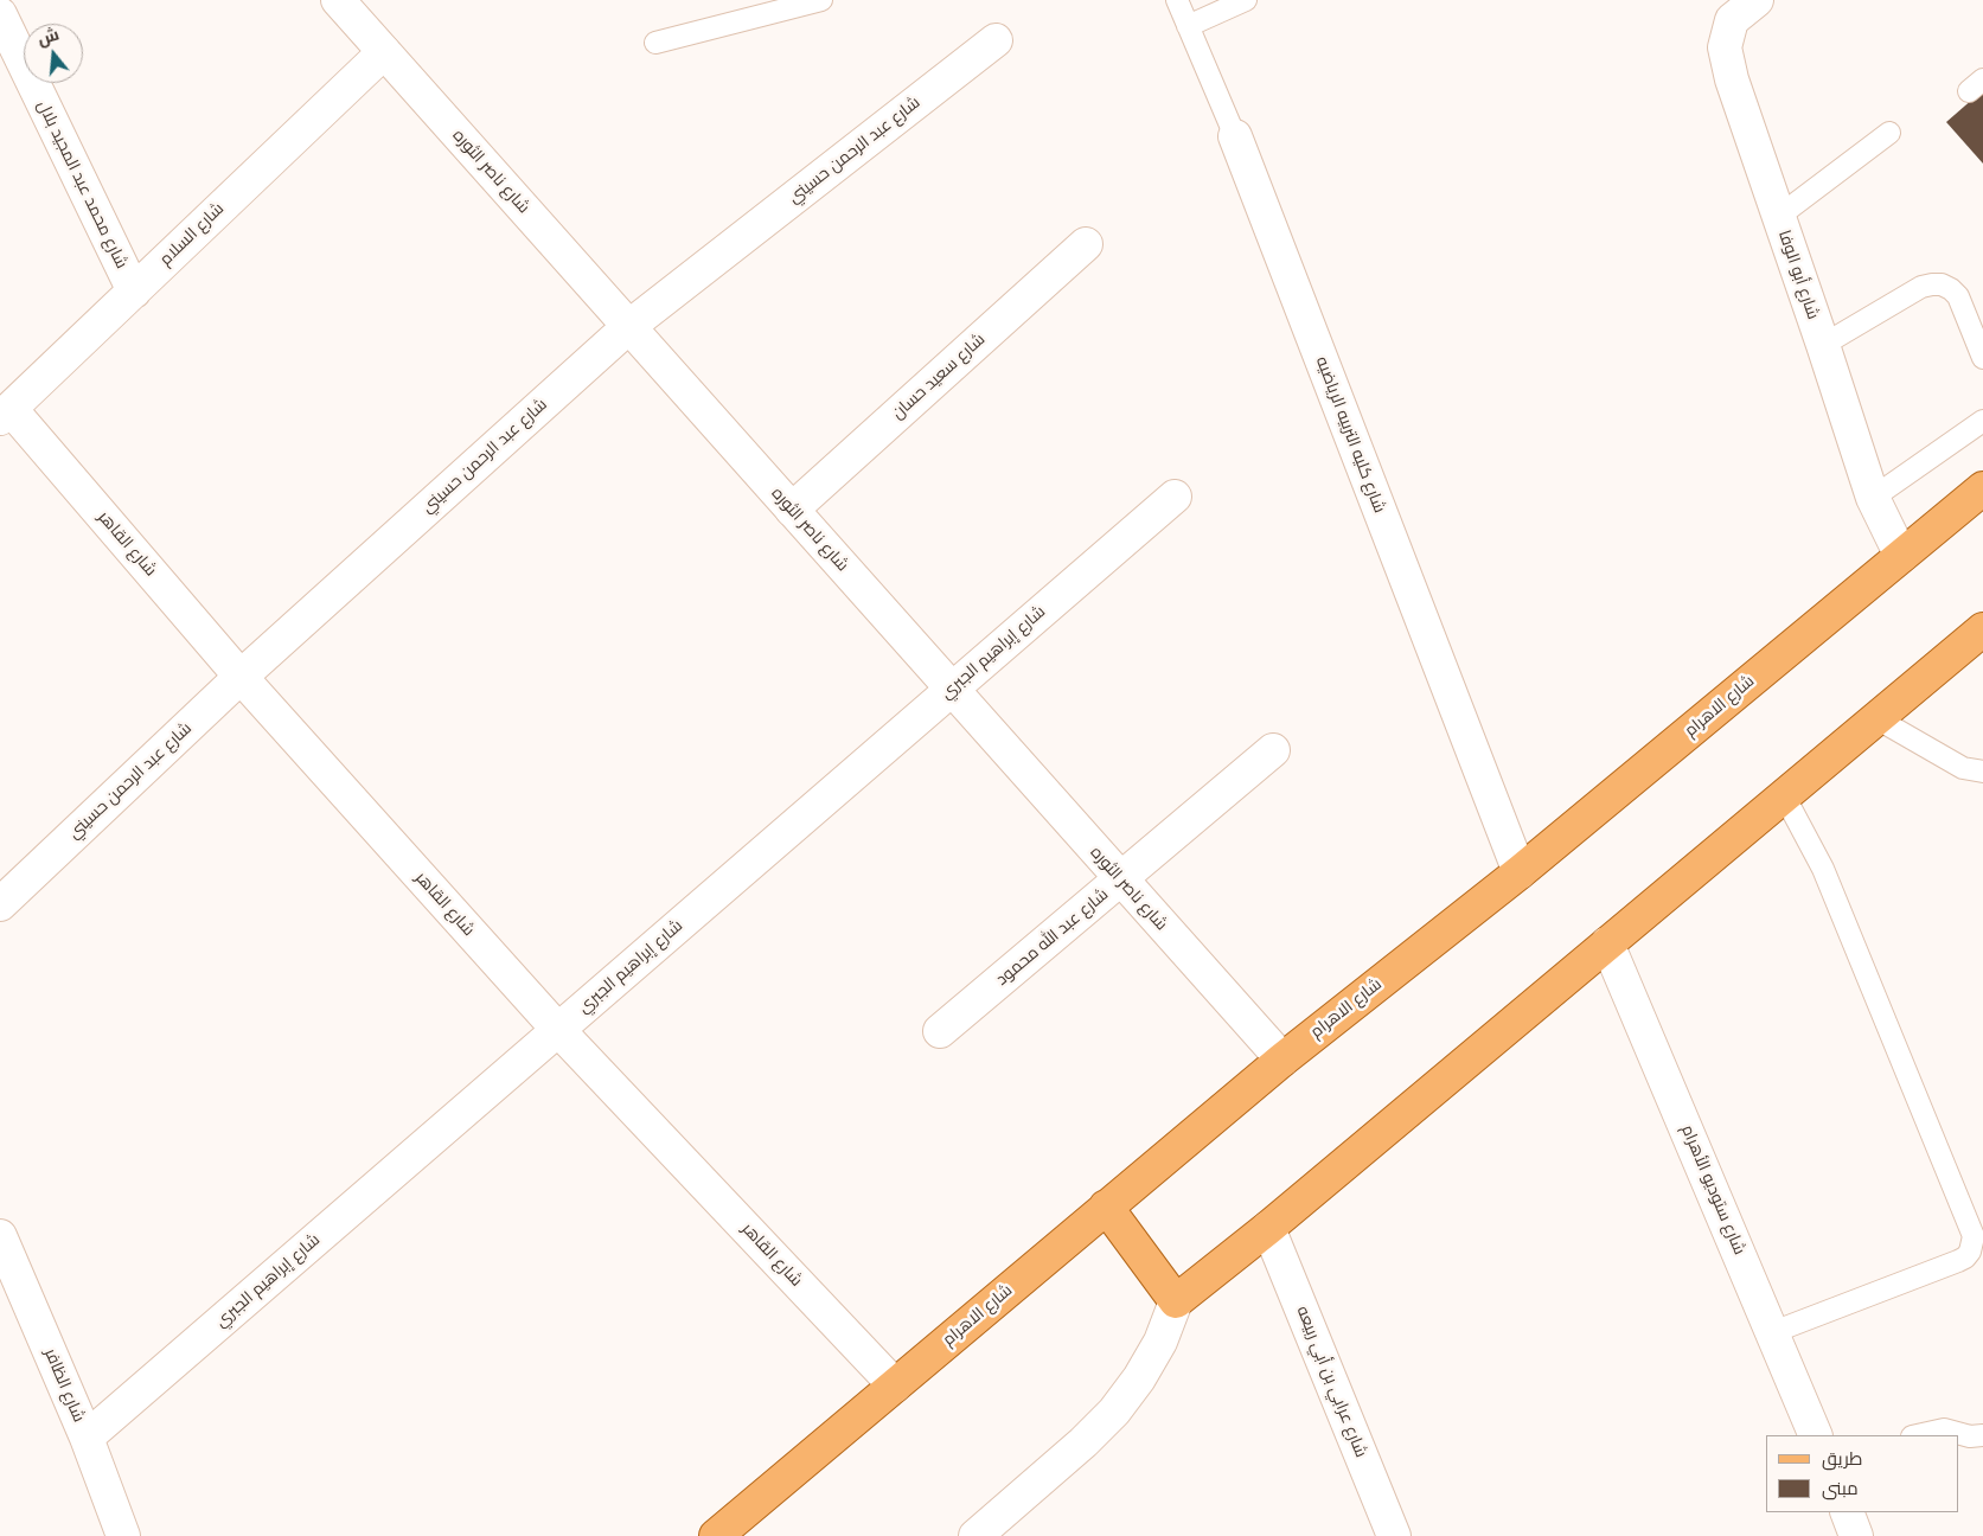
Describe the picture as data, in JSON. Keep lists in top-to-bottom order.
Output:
{
  "streets": {
    "main road": ["شارع الاهرام"],
    "street": [
      "شارع عبد الرحمن حسيني",
      "شارع ناصر الثوره",
      "شارع محمد عبد المجيد بلال",
      "شارع السلام",
      "شارع أبو الوفا",
      "شارع سعيد حسان",
      "شارع كليه التربيه الرياضيه",
      "شارع القاهر",
      "شارع إبراهيم الجبري",
      "شارع عبد الله محمود",
      "شارع ستوديو الأهرام",
      "شارع عرابي بن أبي ربيعه",
      "شارع الظافر"
    ]
  },
  "crossings": [
    ["شارع عبد الرحمن حسيني", "شارع ناصر الثوره"],
    ["شارع عبد الرحمن حسيني", "شارع القاهر"],
    ["شارع ناصر الثوره", "شارع السلام"],
    ["شارع ناصر الثوره", "شارع سعيد حسان"],
    ["شارع ناصر الثوره", "شارع إبراهيم الجبري"],
    ["شارع ناصر الثوره", "شارع الاهرام"],
    ["شارع ناصر الثوره", "شارع عبد الله محمود"],
    ["شارع محمد عبد المجيد بلال", "شارع السلام"],
    ["شارع السلام", "شارع القاهر"],
    ["شارع أبو الوفا", "شارع الاهرام"],
    ["شارع كليه التربيه الرياضيه", "شارع الاهرام"],
    ["شارع القاهر", "شارع إبراهيم الجبري"],
    ["شارع القاهر", "شارع الاهرام"],
    ["شارع إبراهيم الجبري", "شارع الظافر"]
  ],
  "legend": ["طريق", "مبنى"],
  "north": "top"
}
